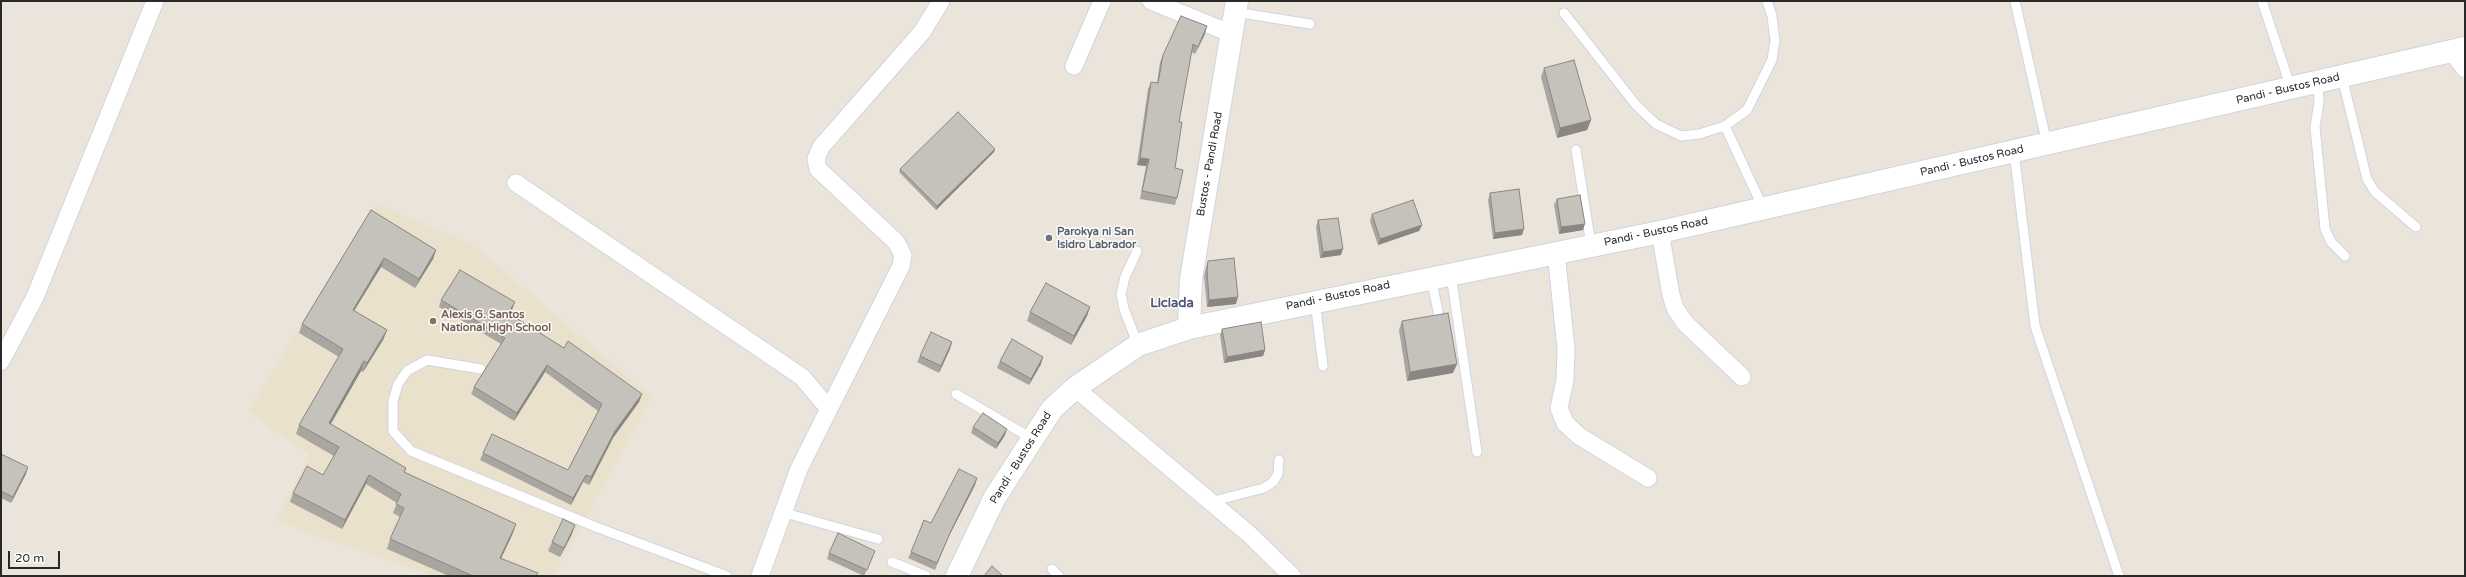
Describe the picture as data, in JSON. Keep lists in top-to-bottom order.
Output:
{
  "streets": {
    "main road": ["Pandi - Bustos Road", "Bustos - Pandi Road"]
  },
  "crossings": [
    ["Pandi - Bustos Road", "Bustos - Pandi Road"]
  ],
  "districts": ["Liciada"],
  "places": ["Parokya ni San Isidro Labrador", "Alexis G. Santos National High School"],
  "scale_bar": "20 m"
}
